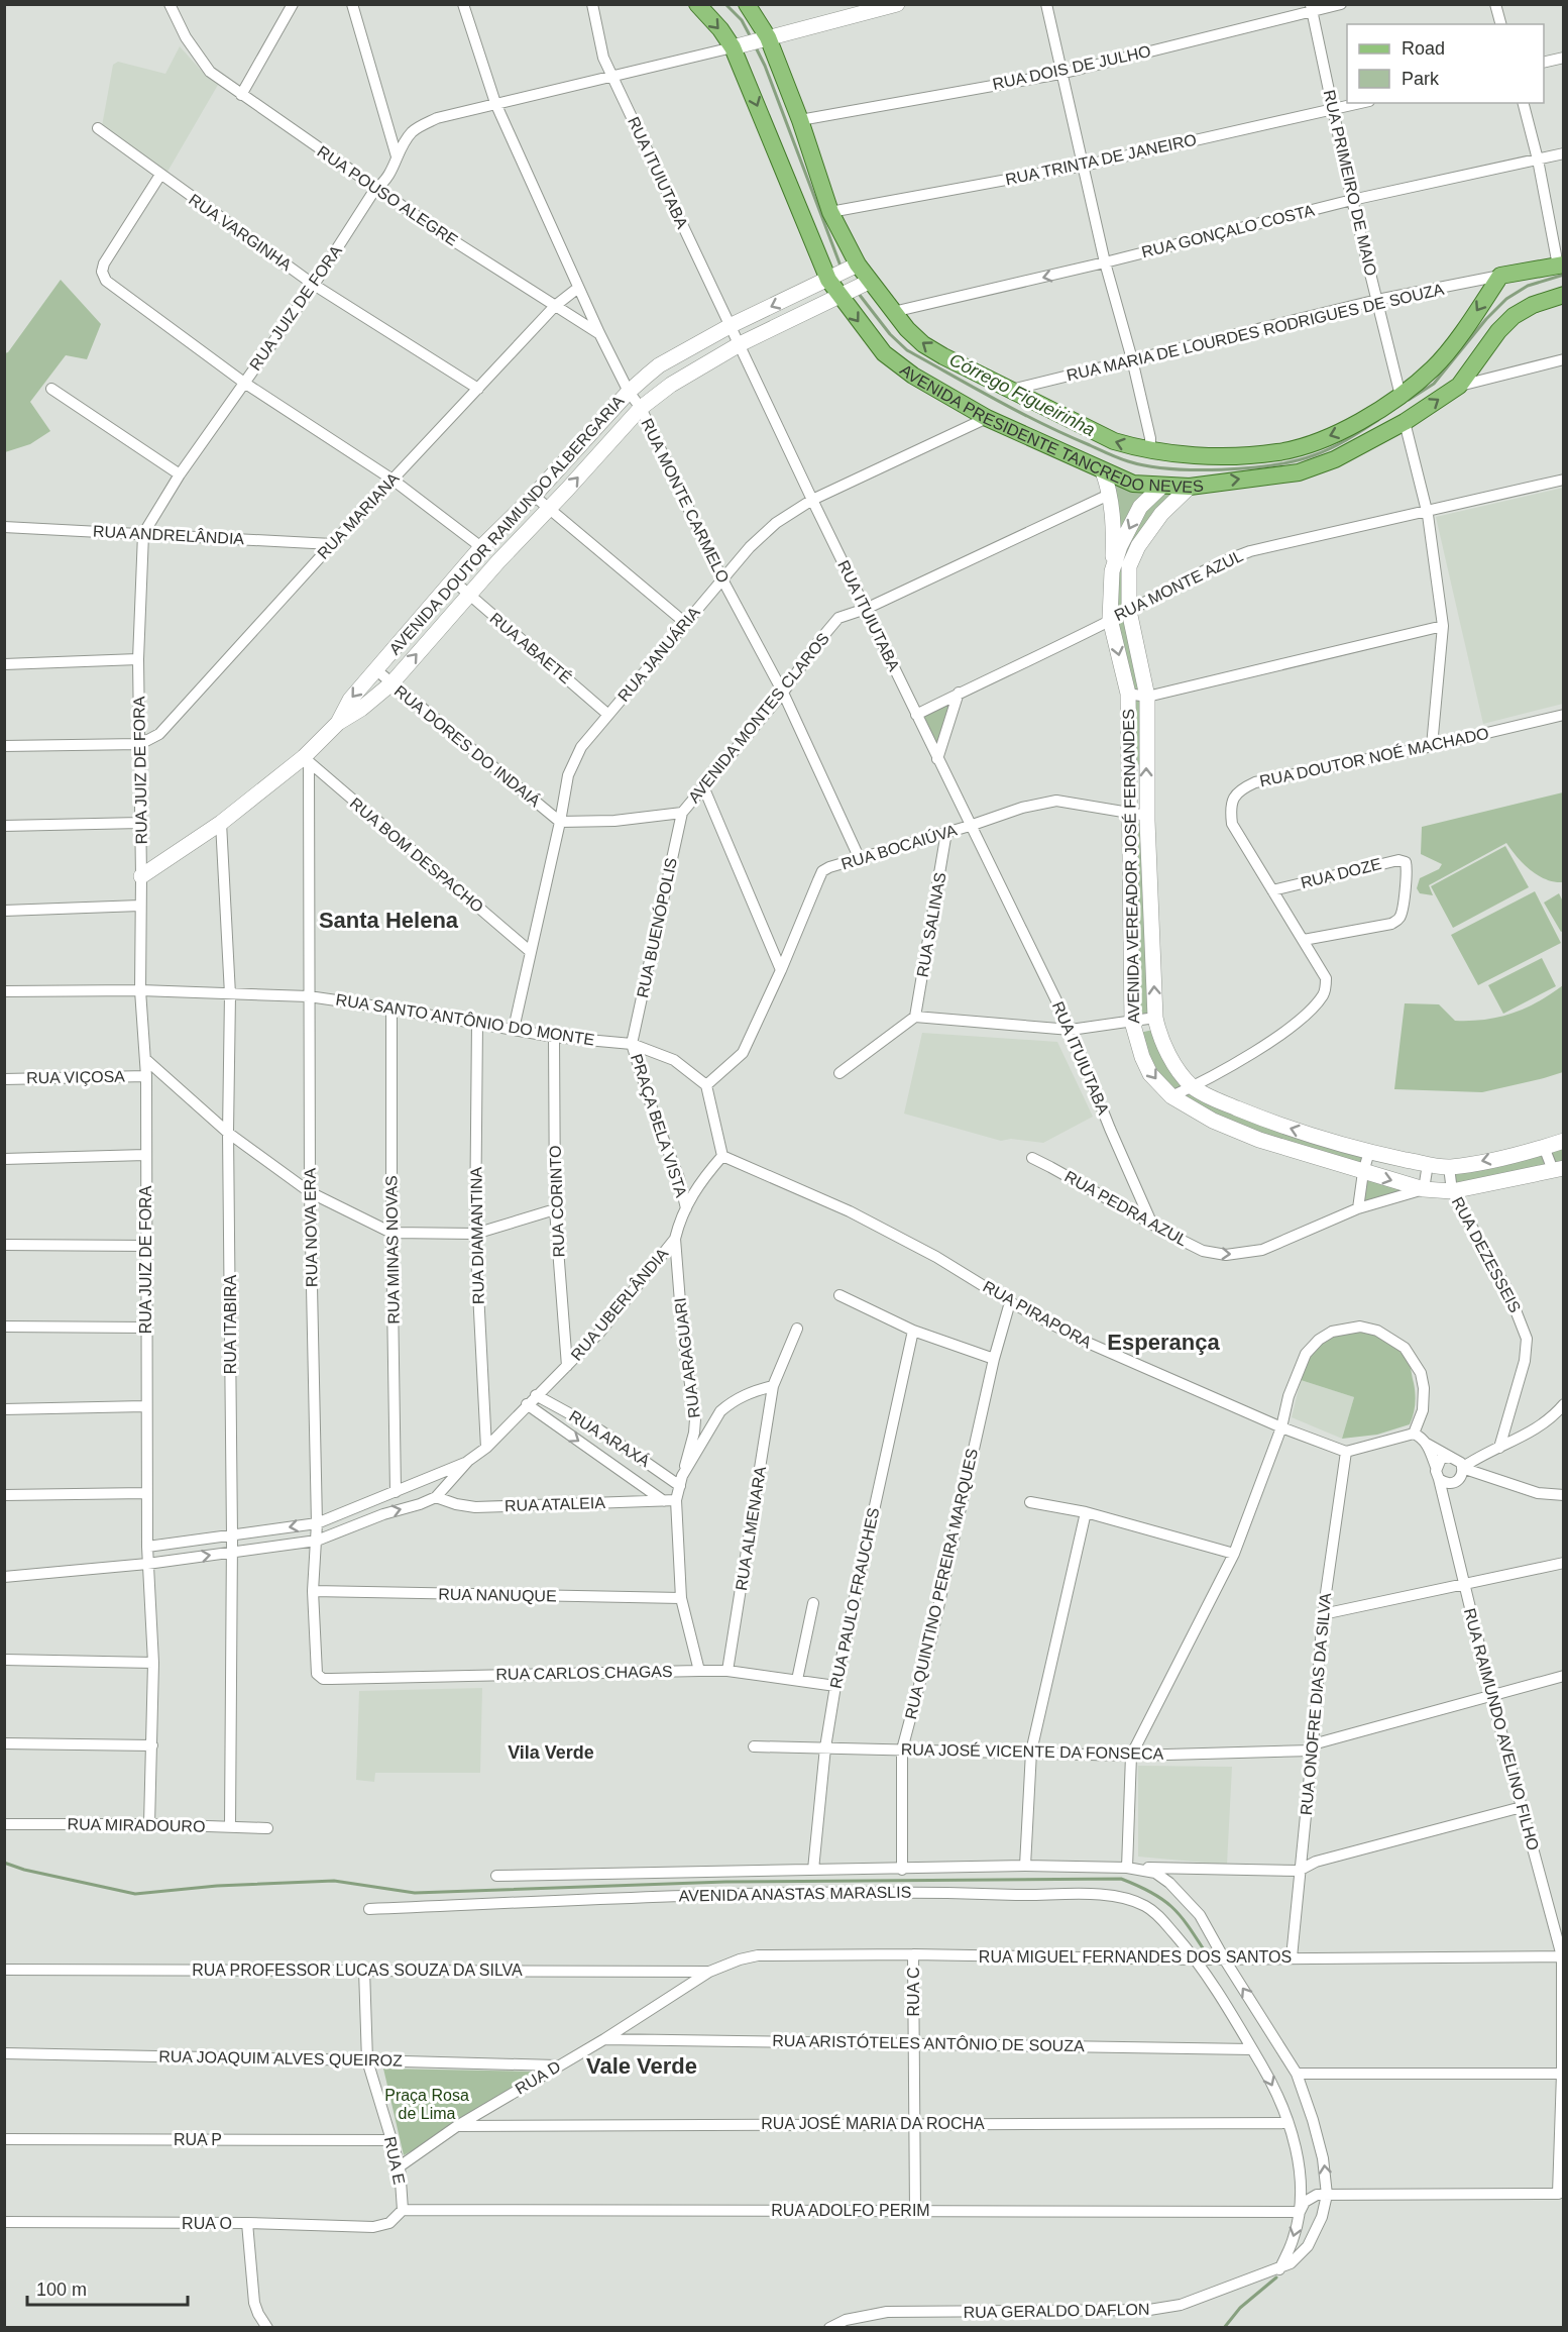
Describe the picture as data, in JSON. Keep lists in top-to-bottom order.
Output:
{
  "streets": {
    "main road": ["AVENIDA PRESIDENTE TANCREDO NEVES"],
    "street": [
      "RUA DOIS DE JULHO",
      "RUA TRINTA DE JANEIRO",
      "RUA ITUIUTABA",
      "RUA PRIMEIRO DE MAIO",
      "RUA POUSO ALEGRE",
      "RUA GONÇALO COSTA",
      "RUA VARGINHA",
      "RUA JUIZ DE FORA",
      "RUA MARIA DE LOURDES RODRIGUES DE SOUZA",
      "RUA MONTE CARMELO",
      "RUA MARIANA",
      "AVENIDA DOUTOR RAIMUNDO ALBERGARIA",
      "RUA ANDRELÂNDIA",
      "RUA MONTE AZUL",
      "RUA ABAETÉ",
      "RUA JANUÁRIA",
      "AVENIDA MONTES CLAROS",
      "RUA DORES DO INDAIÁ",
      "RUA DOUTOR NOÉ MACHADO",
      "RUA BOCAIÚVA",
      "RUA BOM DESPACHO",
      "AVENIDA VEREADOR JOSÉ FERNANDES",
      "RUA DOZE",
      "RUA SALINAS",
      "RUA BUENÓPOLIS",
      "RUA SANTO ANTÔNIO DO MONTE",
      "RUA VIÇOSA",
      "PRAÇA BELA VISTA",
      "RUA CORINTO",
      "RUA PEDRA AZUL",
      "RUA NOVA ERA",
      "RUA DIAMANTINA",
      "RUA MINAS NOVAS",
      "RUA DEZESSEIS",
      "RUA UBERLÂNDIA",
      "RUA PIRAPORA",
      "RUA ITABIRA",
      "RUA ARAGUARI",
      "RUA ARAXÁ",
      "RUA ATALEIA",
      "RUA ALMENARA",
      "RUA QUINTINO PEREIRA MARQUES",
      "RUA NANUQUE",
      "RUA PAULO FRAUCHES",
      "RUA CARLOS CHAGAS",
      "RUA ONOFRE DIAS DA SILVA",
      "RUA RAIMUNDO AVELINO FILHO",
      "RUA JOSÉ VICENTE DA FONSECA",
      "RUA MIRADOURO",
      "AVENIDA ANASTAS MARASLIS",
      "RUA MIGUEL FERNANDES DOS SANTOS",
      "RUA PROFESSOR LUCAS SOUZA DA SILVA",
      "RUA C",
      "RUA ARISTÓTELES ANTÔNIO DE SOUZA",
      "RUA JOAQUIM ALVES QUEIROZ",
      "RUA D",
      "RUA JOSÉ MARIA DA ROCHA",
      "RUA P",
      "RUA E",
      "RUA ADOLFO PERIM",
      "RUA O",
      "RUA GERALDO DAFLON"
    ]
  },
  "crossings": [
    ["RUA DOIS DE JULHO", "RUA PRIMEIRO DE MAIO"],
    ["RUA DOIS DE JULHO", "AVENIDA PRESIDENTE TANCREDO NEVES"],
    ["RUA TRINTA DE JANEIRO", "RUA PRIMEIRO DE MAIO"],
    ["RUA TRINTA DE JANEIRO", "AVENIDA PRESIDENTE TANCREDO NEVES"],
    ["RUA ITUIUTABA", "RUA JUIZ DE FORA"],
    ["RUA ITUIUTABA", "AVENIDA DOUTOR RAIMUNDO ALBERGARIA"],
    ["RUA ITUIUTABA", "RUA MONTE AZUL"],
    ["RUA ITUIUTABA", "RUA JANUÁRIA"],
    ["RUA ITUIUTABA", "AVENIDA MONTES CLAROS"],
    ["RUA ITUIUTABA", "RUA BOCAIÚVA"],
    ["RUA ITUIUTABA", "RUA PEDRA AZUL"],
    ["RUA PRIMEIRO DE MAIO", "RUA GONÇALO COSTA"],
    ["RUA PRIMEIRO DE MAIO", "RUA MARIA DE LOURDES RODRIGUES DE SOUZA"],
    ["RUA PRIMEIRO DE MAIO", "AVENIDA PRESIDENTE TANCREDO NEVES"],
    ["RUA POUSO ALEGRE", "RUA JUIZ DE FORA"],
    ["RUA POUSO ALEGRE", "RUA MONTE CARMELO"],
    ["RUA POUSO ALEGRE", "RUA MARIANA"],
    ["RUA GONÇALO COSTA", "AVENIDA PRESIDENTE TANCREDO NEVES"],
    ["RUA VARGINHA", "RUA JUIZ DE FORA"],
    ["RUA VARGINHA", "RUA MARIANA"],
    ["RUA JUIZ DE FORA", "AVENIDA PRESIDENTE TANCREDO NEVES"],
    ["RUA JUIZ DE FORA", "RUA MONTE CARMELO"],
    ["RUA JUIZ DE FORA", "RUA MARIANA"],
    ["RUA JUIZ DE FORA", "AVENIDA DOUTOR RAIMUNDO ALBERGARIA"],
    ["RUA JUIZ DE FORA", "RUA ANDRELÂNDIA"],
    ["RUA JUIZ DE FORA", "RUA SANTO ANTÔNIO DO MONTE"],
    ["RUA JUIZ DE FORA", "RUA VIÇOSA"],
    ["RUA JUIZ DE FORA", "RUA UBERLÂNDIA"],
    ["RUA JUIZ DE FORA", "RUA MIRADOURO"],
    ["RUA MARIA DE LOURDES RODRIGUES DE SOUZA", "AVENIDA PRESIDENTE TANCREDO NEVES"],
    ["AVENIDA PRESIDENTE TANCREDO NEVES", "AVENIDA DOUTOR RAIMUNDO ALBERGARIA"],
    ["AVENIDA PRESIDENTE TANCREDO NEVES", "RUA JANUÁRIA"],
    ["AVENIDA PRESIDENTE TANCREDO NEVES", "AVENIDA VEREADOR JOSÉ FERNANDES"],
    ["RUA MONTE CARMELO", "RUA MARIANA"],
    ["RUA MONTE CARMELO", "AVENIDA DOUTOR RAIMUNDO ALBERGARIA"],
    ["RUA MONTE CARMELO", "RUA JANUÁRIA"],
    ["RUA MONTE CARMELO", "AVENIDA MONTES CLAROS"],
    ["RUA MONTE CARMELO", "RUA BOCAIÚVA"],
    ["RUA MARIANA", "RUA ANDRELÂNDIA"],
    ["AVENIDA DOUTOR RAIMUNDO ALBERGARIA", "RUA ABAETÉ"],
    ["AVENIDA DOUTOR RAIMUNDO ALBERGARIA", "RUA DORES DO INDAIÁ"],
    ["AVENIDA DOUTOR RAIMUNDO ALBERGARIA", "RUA BOM DESPACHO"],
    ["AVENIDA DOUTOR RAIMUNDO ALBERGARIA", "RUA NOVA ERA"],
    ["AVENIDA DOUTOR RAIMUNDO ALBERGARIA", "RUA ITABIRA"],
    ["RUA MONTE AZUL", "AVENIDA VEREADOR JOSÉ FERNANDES"],
    ["RUA ABAETÉ", "RUA JANUÁRIA"],
    ["RUA JANUÁRIA", "AVENIDA MONTES CLAROS"],
    ["RUA JANUÁRIA", "RUA DORES DO INDAIÁ"],
    ["RUA JANUÁRIA", "RUA BOM DESPACHO"],
    ["RUA JANUÁRIA", "RUA SANTO ANTÔNIO DO MONTE"],
    ["AVENIDA MONTES CLAROS", "RUA DORES DO INDAIÁ"],
    ["AVENIDA MONTES CLAROS", "RUA BUENÓPOLIS"],
    ["RUA DOUTOR NOÉ MACHADO", "AVENIDA VEREADOR JOSÉ FERNANDES"],
    ["RUA DOUTOR NOÉ MACHADO", "RUA DOZE"],
    ["RUA BOCAIÚVA", "AVENIDA VEREADOR JOSÉ FERNANDES"],
    ["RUA BOCAIÚVA", "RUA SALINAS"],
    ["RUA BOCAIÚVA", "RUA SANTO ANTÔNIO DO MONTE"],
    ["RUA BOM DESPACHO", "RUA NOVA ERA"],
    ["AVENIDA VEREADOR JOSÉ FERNANDES", "RUA PEDRA AZUL"],
    ["AVENIDA VEREADOR JOSÉ FERNANDES", "RUA DEZESSEIS"],
    ["RUA BUENÓPOLIS", "RUA SANTO ANTÔNIO DO MONTE"],
    ["RUA BUENÓPOLIS", "PRAÇA BELA VISTA"],
    ["RUA SANTO ANTÔNIO DO MONTE", "PRAÇA BELA VISTA"],
    ["RUA SANTO ANTÔNIO DO MONTE", "RUA CORINTO"],
    ["RUA SANTO ANTÔNIO DO MONTE", "RUA NOVA ERA"],
    ["RUA SANTO ANTÔNIO DO MONTE", "RUA DIAMANTINA"],
    ["RUA SANTO ANTÔNIO DO MONTE", "RUA MINAS NOVAS"],
    ["RUA SANTO ANTÔNIO DO MONTE", "RUA ITABIRA"],
    ["PRAÇA BELA VISTA", "RUA UBERLÂNDIA"],
    ["RUA CORINTO", "RUA UBERLÂNDIA"],
    ["RUA NOVA ERA", "RUA UBERLÂNDIA"],
    ["RUA NOVA ERA", "RUA NANUQUE"],
    ["RUA NOVA ERA", "RUA CARLOS CHAGAS"],
    ["RUA DIAMANTINA", "RUA UBERLÂNDIA"],
    ["RUA MINAS NOVAS", "RUA UBERLÂNDIA"],
    ["RUA UBERLÂNDIA", "RUA PIRAPORA"],
    ["RUA UBERLÂNDIA", "RUA ITABIRA"],
    ["RUA UBERLÂNDIA", "RUA ARAGUARI"],
    ["RUA UBERLÂNDIA", "RUA ARAXÁ"],
    ["RUA UBERLÂNDIA", "RUA ATALEIA"],
    ["RUA PIRAPORA", "RUA QUINTINO PEREIRA MARQUES"],
    ["RUA PIRAPORA", "RUA ONOFRE DIAS DA SILVA"],
    ["RUA ITABIRA", "RUA MIRADOURO"],
    ["RUA ARAGUARI", "RUA ARAXÁ"],
    ["RUA ARAXÁ", "RUA ATALEIA"],
    ["RUA ALMENARA", "RUA CARLOS CHAGAS"],
    ["RUA QUINTINO PEREIRA MARQUES", "RUA JOSÉ VICENTE DA FONSECA"],
    ["RUA QUINTINO PEREIRA MARQUES", "AVENIDA ANASTAS MARASLIS"],
    ["RUA PAULO FRAUCHES", "RUA CARLOS CHAGAS"],
    ["RUA PAULO FRAUCHES", "RUA JOSÉ VICENTE DA FONSECA"],
    ["RUA PAULO FRAUCHES", "AVENIDA ANASTAS MARASLIS"],
    ["RUA ONOFRE DIAS DA SILVA", "RUA JOSÉ VICENTE DA FONSECA"],
    ["RUA ONOFRE DIAS DA SILVA", "RUA MIGUEL FERNANDES DOS SANTOS"],
    ["RUA RAIMUNDO AVELINO FILHO", "RUA JOSÉ VICENTE DA FONSECA"],
    ["RUA RAIMUNDO AVELINO FILHO", "RUA MIGUEL FERNANDES DOS SANTOS"],
    ["AVENIDA ANASTAS MARASLIS", "RUA MIGUEL FERNANDES DOS SANTOS"],
    ["AVENIDA ANASTAS MARASLIS", "RUA ARISTÓTELES ANTÔNIO DE SOUZA"],
    ["AVENIDA ANASTAS MARASLIS", "RUA JOSÉ MARIA DA ROCHA"],
    ["AVENIDA ANASTAS MARASLIS", "RUA ADOLFO PERIM"],
    ["AVENIDA ANASTAS MARASLIS", "RUA GERALDO DAFLON"],
    ["RUA MIGUEL FERNANDES DOS SANTOS", "RUA PROFESSOR LUCAS SOUZA DA SILVA"],
    ["RUA MIGUEL FERNANDES DOS SANTOS", "RUA C"],
    ["RUA MIGUEL FERNANDES DOS SANTOS", "RUA D"],
    ["RUA PROFESSOR LUCAS SOUZA DA SILVA", "RUA D"],
    ["RUA PROFESSOR LUCAS SOUZA DA SILVA", "RUA E"],
    ["RUA C", "RUA ARISTÓTELES ANTÔNIO DE SOUZA"],
    ["RUA C", "RUA JOSÉ MARIA DA ROCHA"],
    ["RUA C", "RUA ADOLFO PERIM"],
    ["RUA ARISTÓTELES ANTÔNIO DE SOUZA", "RUA D"],
    ["RUA JOAQUIM ALVES QUEIROZ", "RUA D"],
    ["RUA JOAQUIM ALVES QUEIROZ", "RUA E"],
    ["RUA D", "RUA JOSÉ MARIA DA ROCHA"],
    ["RUA D", "RUA E"],
    ["RUA P", "RUA E"],
    ["RUA E", "RUA ADOLFO PERIM"],
    ["RUA E", "RUA O"],
    ["RUA ADOLFO PERIM", "RUA O"]
  ],
  "one_way": ["RUA PEDRA AZUL"],
  "districts": [
    "Santa Helena",
    "Esperança",
    "Vila Verde",
    "Vale Verde"
  ],
  "water": ["Córrego Figueirinha"],
  "parks": ["Praça Rosa de Lima"],
  "legend": ["Road", "Park"],
  "scale_bar": "100 m"
}
